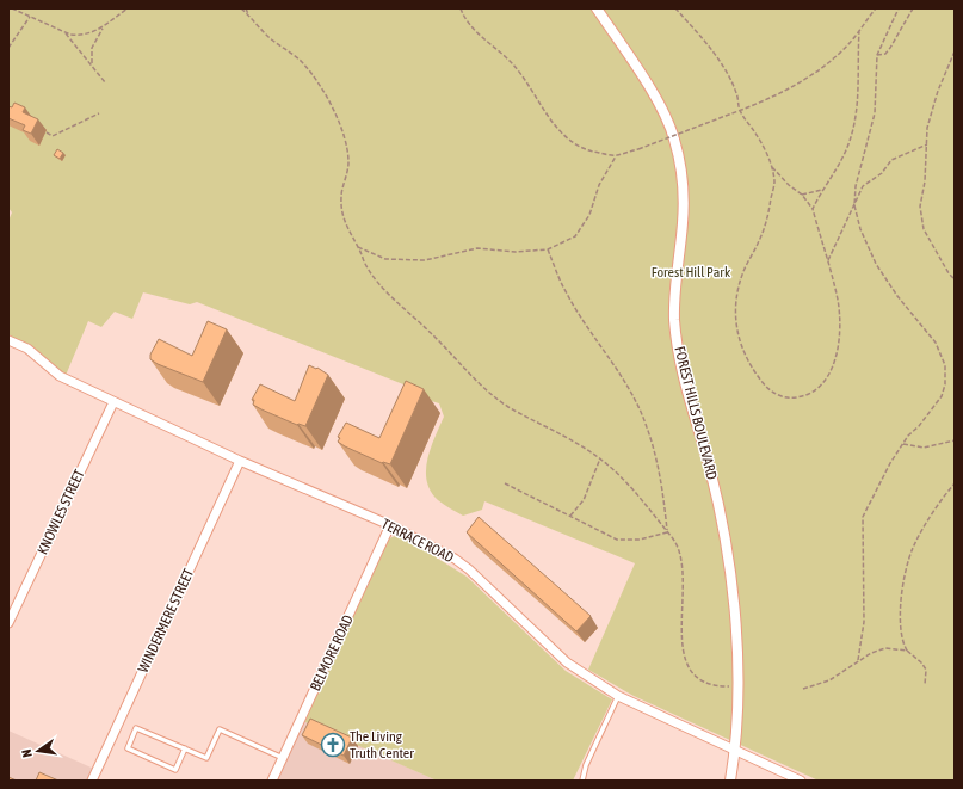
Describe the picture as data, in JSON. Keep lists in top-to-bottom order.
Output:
{
  "streets": {
    "street": [
      "FOREST HILLS BOULEVARD",
      "KNOWLES STREET",
      "TERRACE ROAD",
      "WINDERMERE STREET",
      "BELMORE ROAD"
    ]
  },
  "crossings": [
    ["FOREST HILLS BOULEVARD", "TERRACE ROAD"],
    ["KNOWLES STREET", "TERRACE ROAD"],
    ["TERRACE ROAD", "WINDERMERE STREET"],
    ["TERRACE ROAD", "BELMORE ROAD"]
  ],
  "parks": ["Forest Hill Park"],
  "places": {
    "church": ["The Living Truth Center"]
  },
  "north": "left"
}
